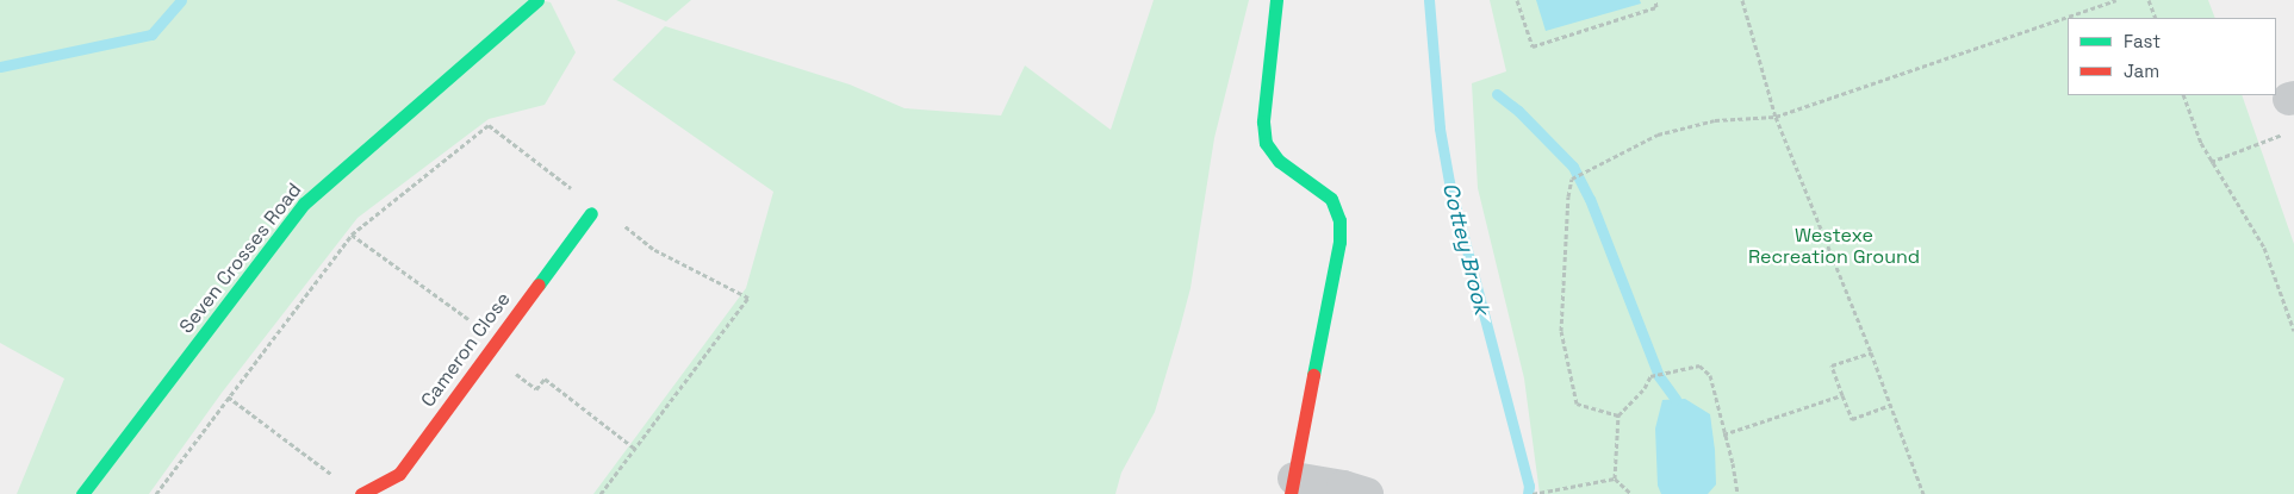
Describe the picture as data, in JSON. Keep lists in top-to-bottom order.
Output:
{
  "streets": {
    "street": ["Seven Crosses Road", "Cameron Close"]
  },
  "water": ["Cottey Brook"],
  "parks": ["Westexe Recreation Ground"],
  "legend": ["Fast", "Jam"]
}
